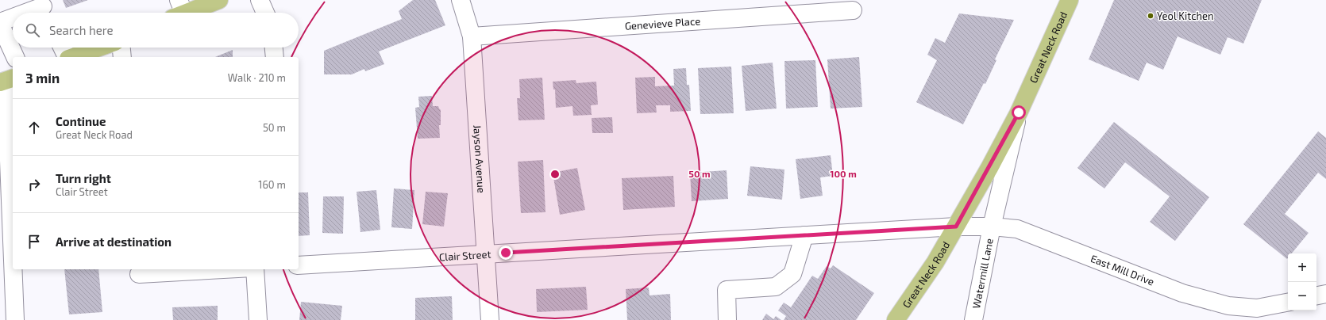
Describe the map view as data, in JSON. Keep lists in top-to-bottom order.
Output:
{
  "streets": {
    "main road": ["Great Neck Road"],
    "street": [
      "Genevieve Place",
      "Jayson Avenue",
      "Clair Street",
      "East Mill Drive",
      "Watermill Lane"
    ]
  },
  "crossings": [
    ["Genevieve Place", "Jayson Avenue"],
    ["Great Neck Road", "Clair Street"],
    ["Great Neck Road", "East Mill Drive"],
    ["Great Neck Road", "Watermill Lane"],
    ["Jayson Avenue", "Clair Street"],
    ["Clair Street", "East Mill Drive"],
    ["East Mill Drive", "Watermill Lane"]
  ],
  "places": ["Yeol Kitchen"],
  "page": {
    "search": "Search here",
    "heading": ["3 min", "Walk · 210 m"],
    "list": [
      ["Continue", "Great Neck Road", "50 m"],
      ["Turn right", "Clair Street", "160 m"],
      "Arrive at destination"
    ],
    "map_buttons": ["+", "−"]
  },
  "rings": ["50 m", "100 m"]
}
